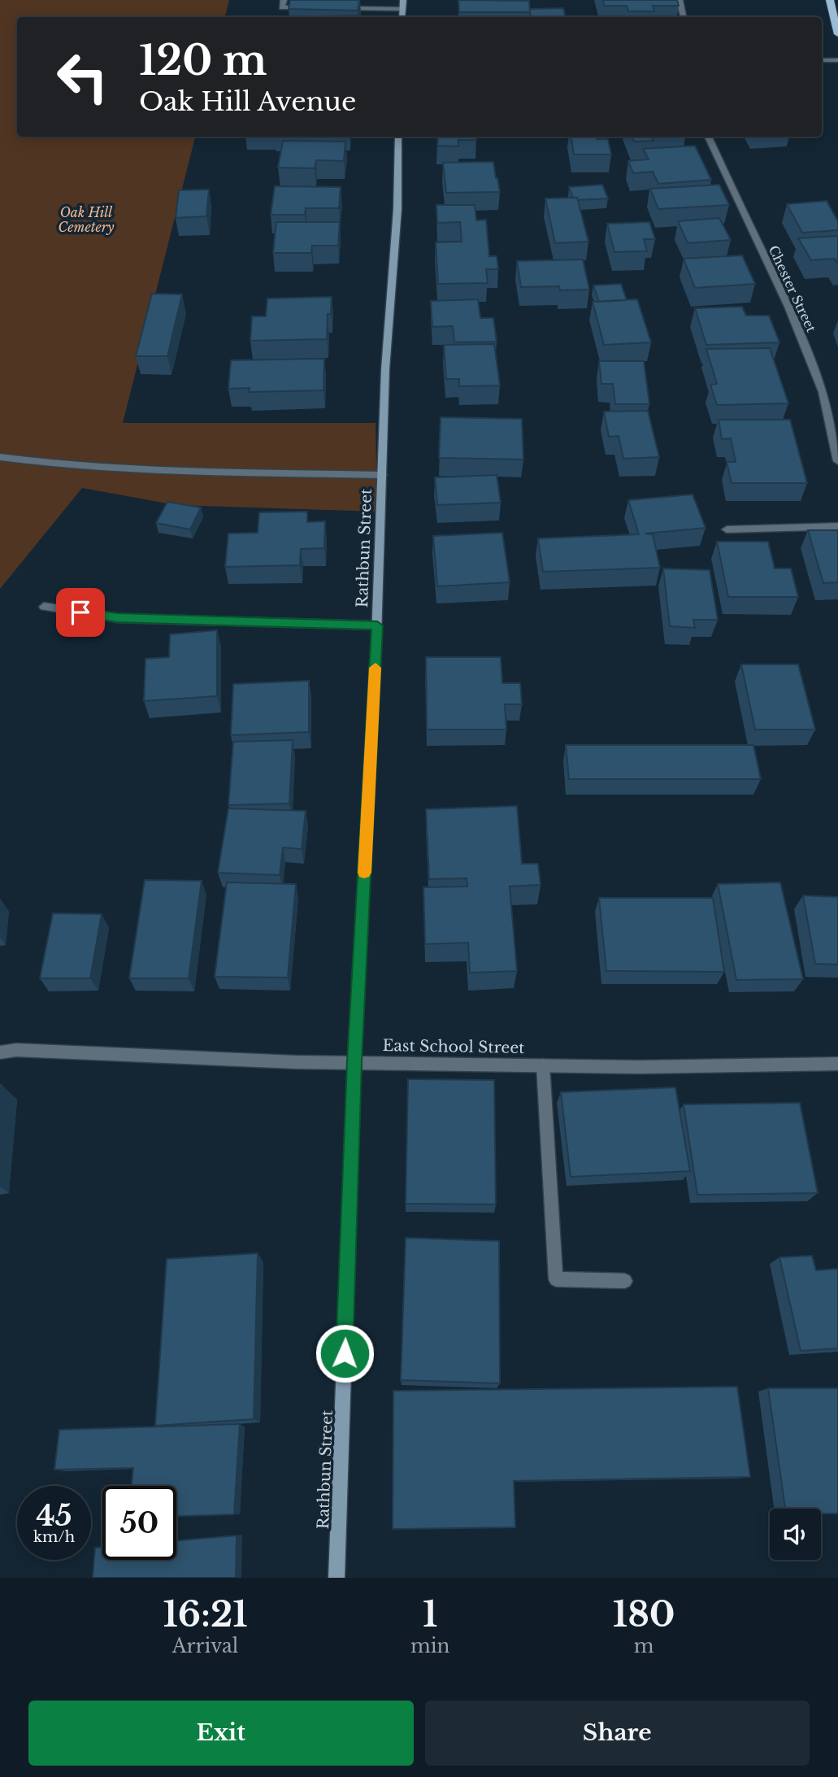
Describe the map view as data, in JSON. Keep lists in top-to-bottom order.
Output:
{
  "streets": {
    "main road": ["Rathbun Street"],
    "street": ["Chester Street", "East School Street"]
  },
  "crossings": [
    ["Rathbun Street", "East School Street"]
  ],
  "parks": ["Oak Hill Cemetery"],
  "page": {
    "turn": ["120 m", "Oak Hill Avenue"],
    "speed": "45 km/h",
    "limit": "50",
    "eta": [
      "16:21",
      "Arrival",
      "1",
      "min",
      "180",
      "m"
    ],
    "buttons": ["Exit", "Share"]
  }
}
